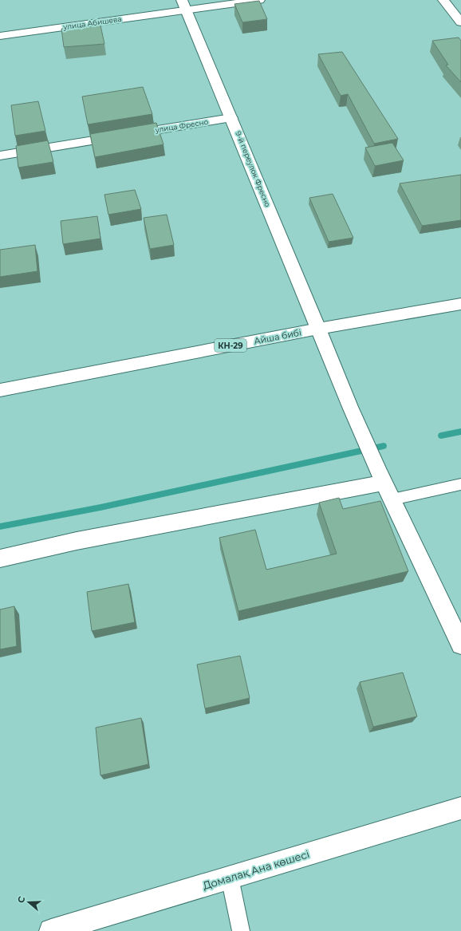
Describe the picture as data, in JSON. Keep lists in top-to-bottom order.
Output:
{
  "streets": {
    "street": [
      "улица Абишева",
      "улица Фресно",
      "9-й переулок Фресно",
      "Айша бибі",
      "КН-29",
      "Домалақ Ана көшесі"
    ]
  },
  "crossings": [
    ["улица Абишева", "9-й переулок Фресно"],
    ["улица Фресно", "9-й переулок Фресно"],
    ["9-й переулок Фресно", "Айша бибі"]
  ],
  "north": "left"
}
